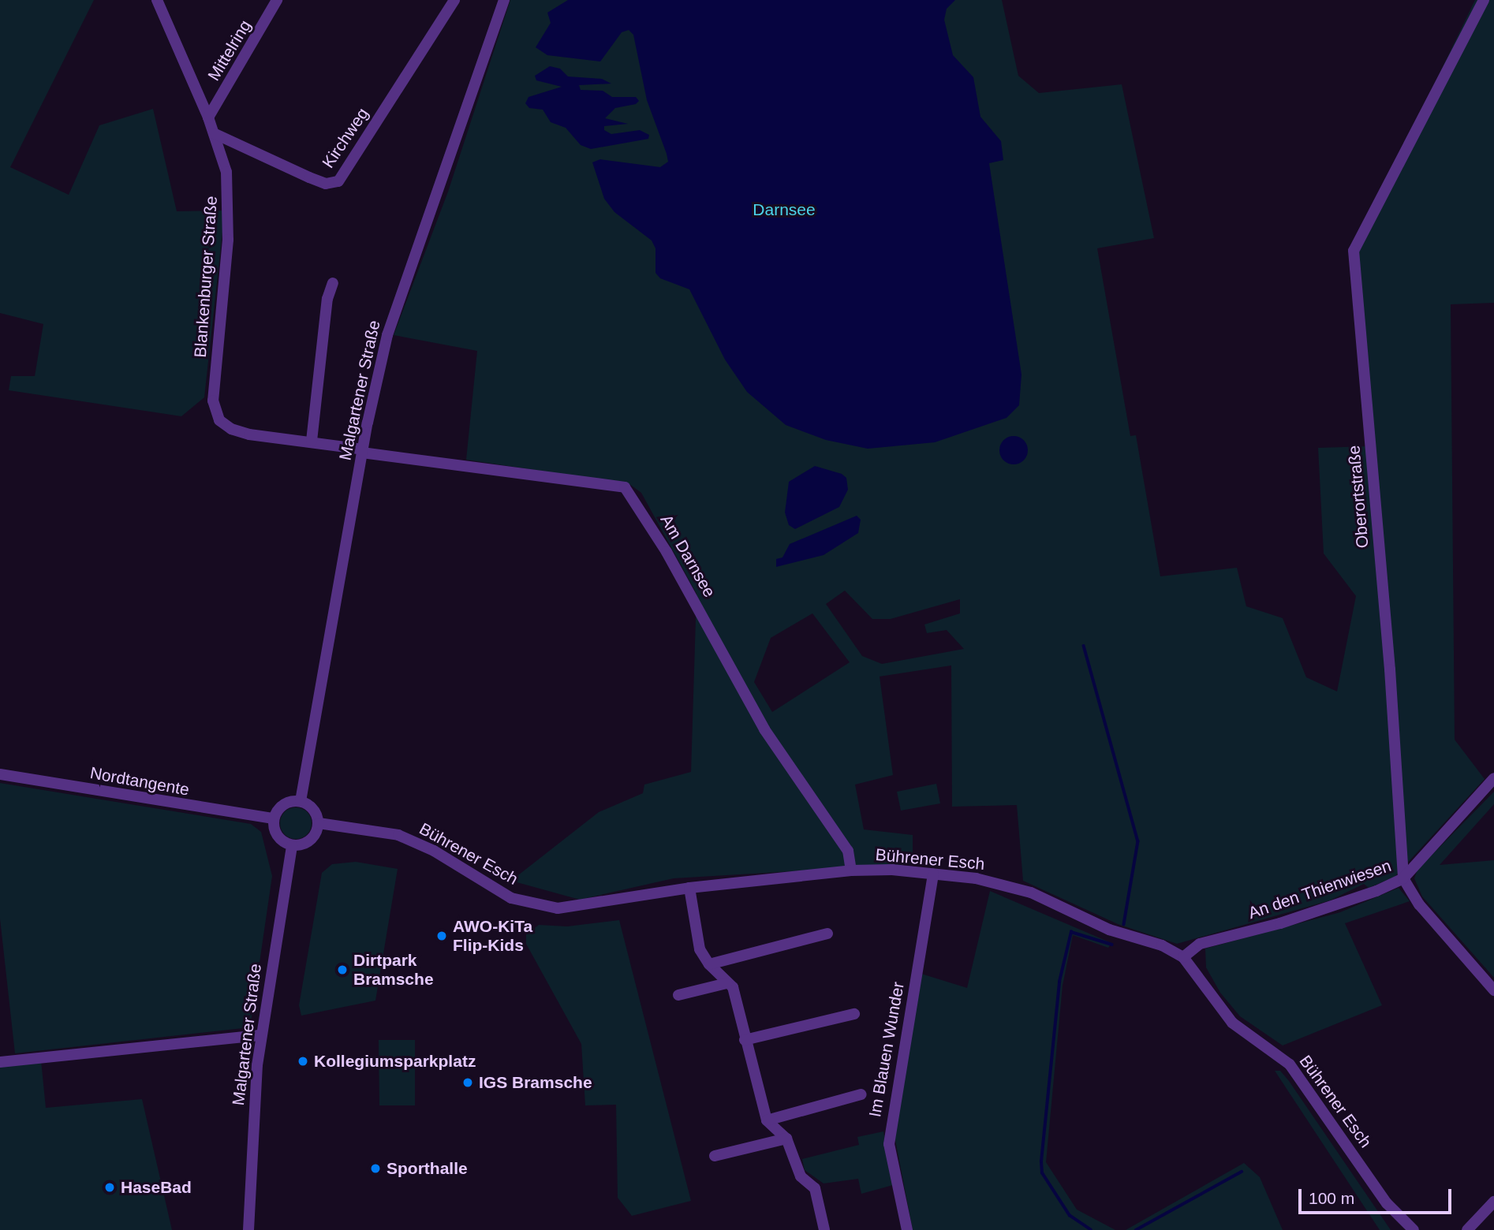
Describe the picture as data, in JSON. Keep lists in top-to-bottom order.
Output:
{
  "streets": {
    "street": [
      "Mittelring",
      "Kirchweg",
      "Blankenburger Straße",
      "Malgartener Straße",
      "Oberortstraße",
      "Am Darnsee",
      "Nordtangente",
      "Bührener Esch",
      "An den Thienwiesen",
      "Im Blauen Wunder"
    ]
  },
  "crossings": [
    ["Mittelring", "Blankenburger Straße"],
    ["Kirchweg", "Blankenburger Straße"],
    ["Blankenburger Straße", "Malgartener Straße"],
    ["Blankenburger Straße", "Am Darnsee"],
    ["Malgartener Straße", "Am Darnsee"],
    ["Malgartener Straße", "Nordtangente"],
    ["Malgartener Straße", "Bührener Esch"],
    ["Oberortstraße", "An den Thienwiesen"],
    ["Am Darnsee", "Bührener Esch"],
    ["Nordtangente", "Bührener Esch"],
    ["Bührener Esch", "An den Thienwiesen"],
    ["Bührener Esch", "Im Blauen Wunder"]
  ],
  "parks": ["Darnsee"],
  "places": [
    "AWO-KiTa Flip-Kids",
    "Dirtpark Bramsche",
    "Kollegiumsparkplatz",
    "IGS Bramsche",
    "Sporthalle",
    "HaseBad"
  ],
  "scale_bar": "100 m"
}
